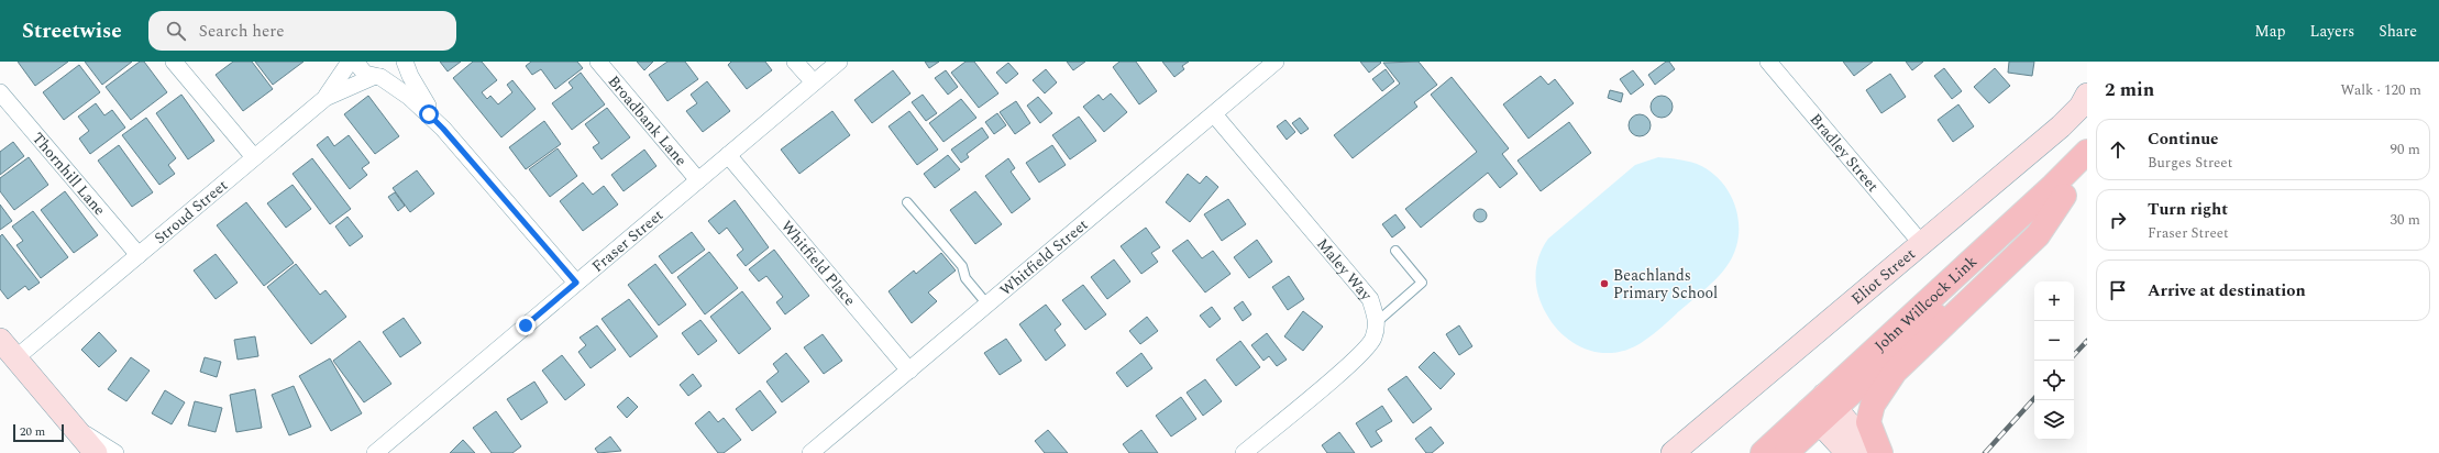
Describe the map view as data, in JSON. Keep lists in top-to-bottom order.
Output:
{
  "streets": {
    "main road": ["John Willcock Link"],
    "street": [
      "Broadbank Lane",
      "Bradley Street",
      "Thornhill Lane",
      "Stroud Street",
      "Fraser Street",
      "Whitfield Street",
      "Whitfield Place",
      "Maley Way",
      "Eliot Street"
    ]
  },
  "crossings": [
    ["Broadbank Lane", "Fraser Street"],
    ["Bradley Street", "Eliot Street"],
    ["Thornhill Lane", "Stroud Street"],
    ["Fraser Street", "Whitfield Place"],
    ["Whitfield Street", "Whitfield Place"],
    ["Whitfield Street", "Maley Way"]
  ],
  "places": ["Beachlands Primary School"],
  "scale_bar": "20 m",
  "page": {
    "header": "Streetwise",
    "search": "Search here",
    "nav": ["Map", "Layers", "Share"],
    "heading": ["2 min", "Walk · 120 m"],
    "list": [
      ["Continue", "Burges Street", "90 m"],
      ["Turn right", "Fraser Street", "30 m"],
      "Arrive at destination"
    ],
    "map_buttons": ["+", "−"],
    "scale": "20 m"
  }
}
